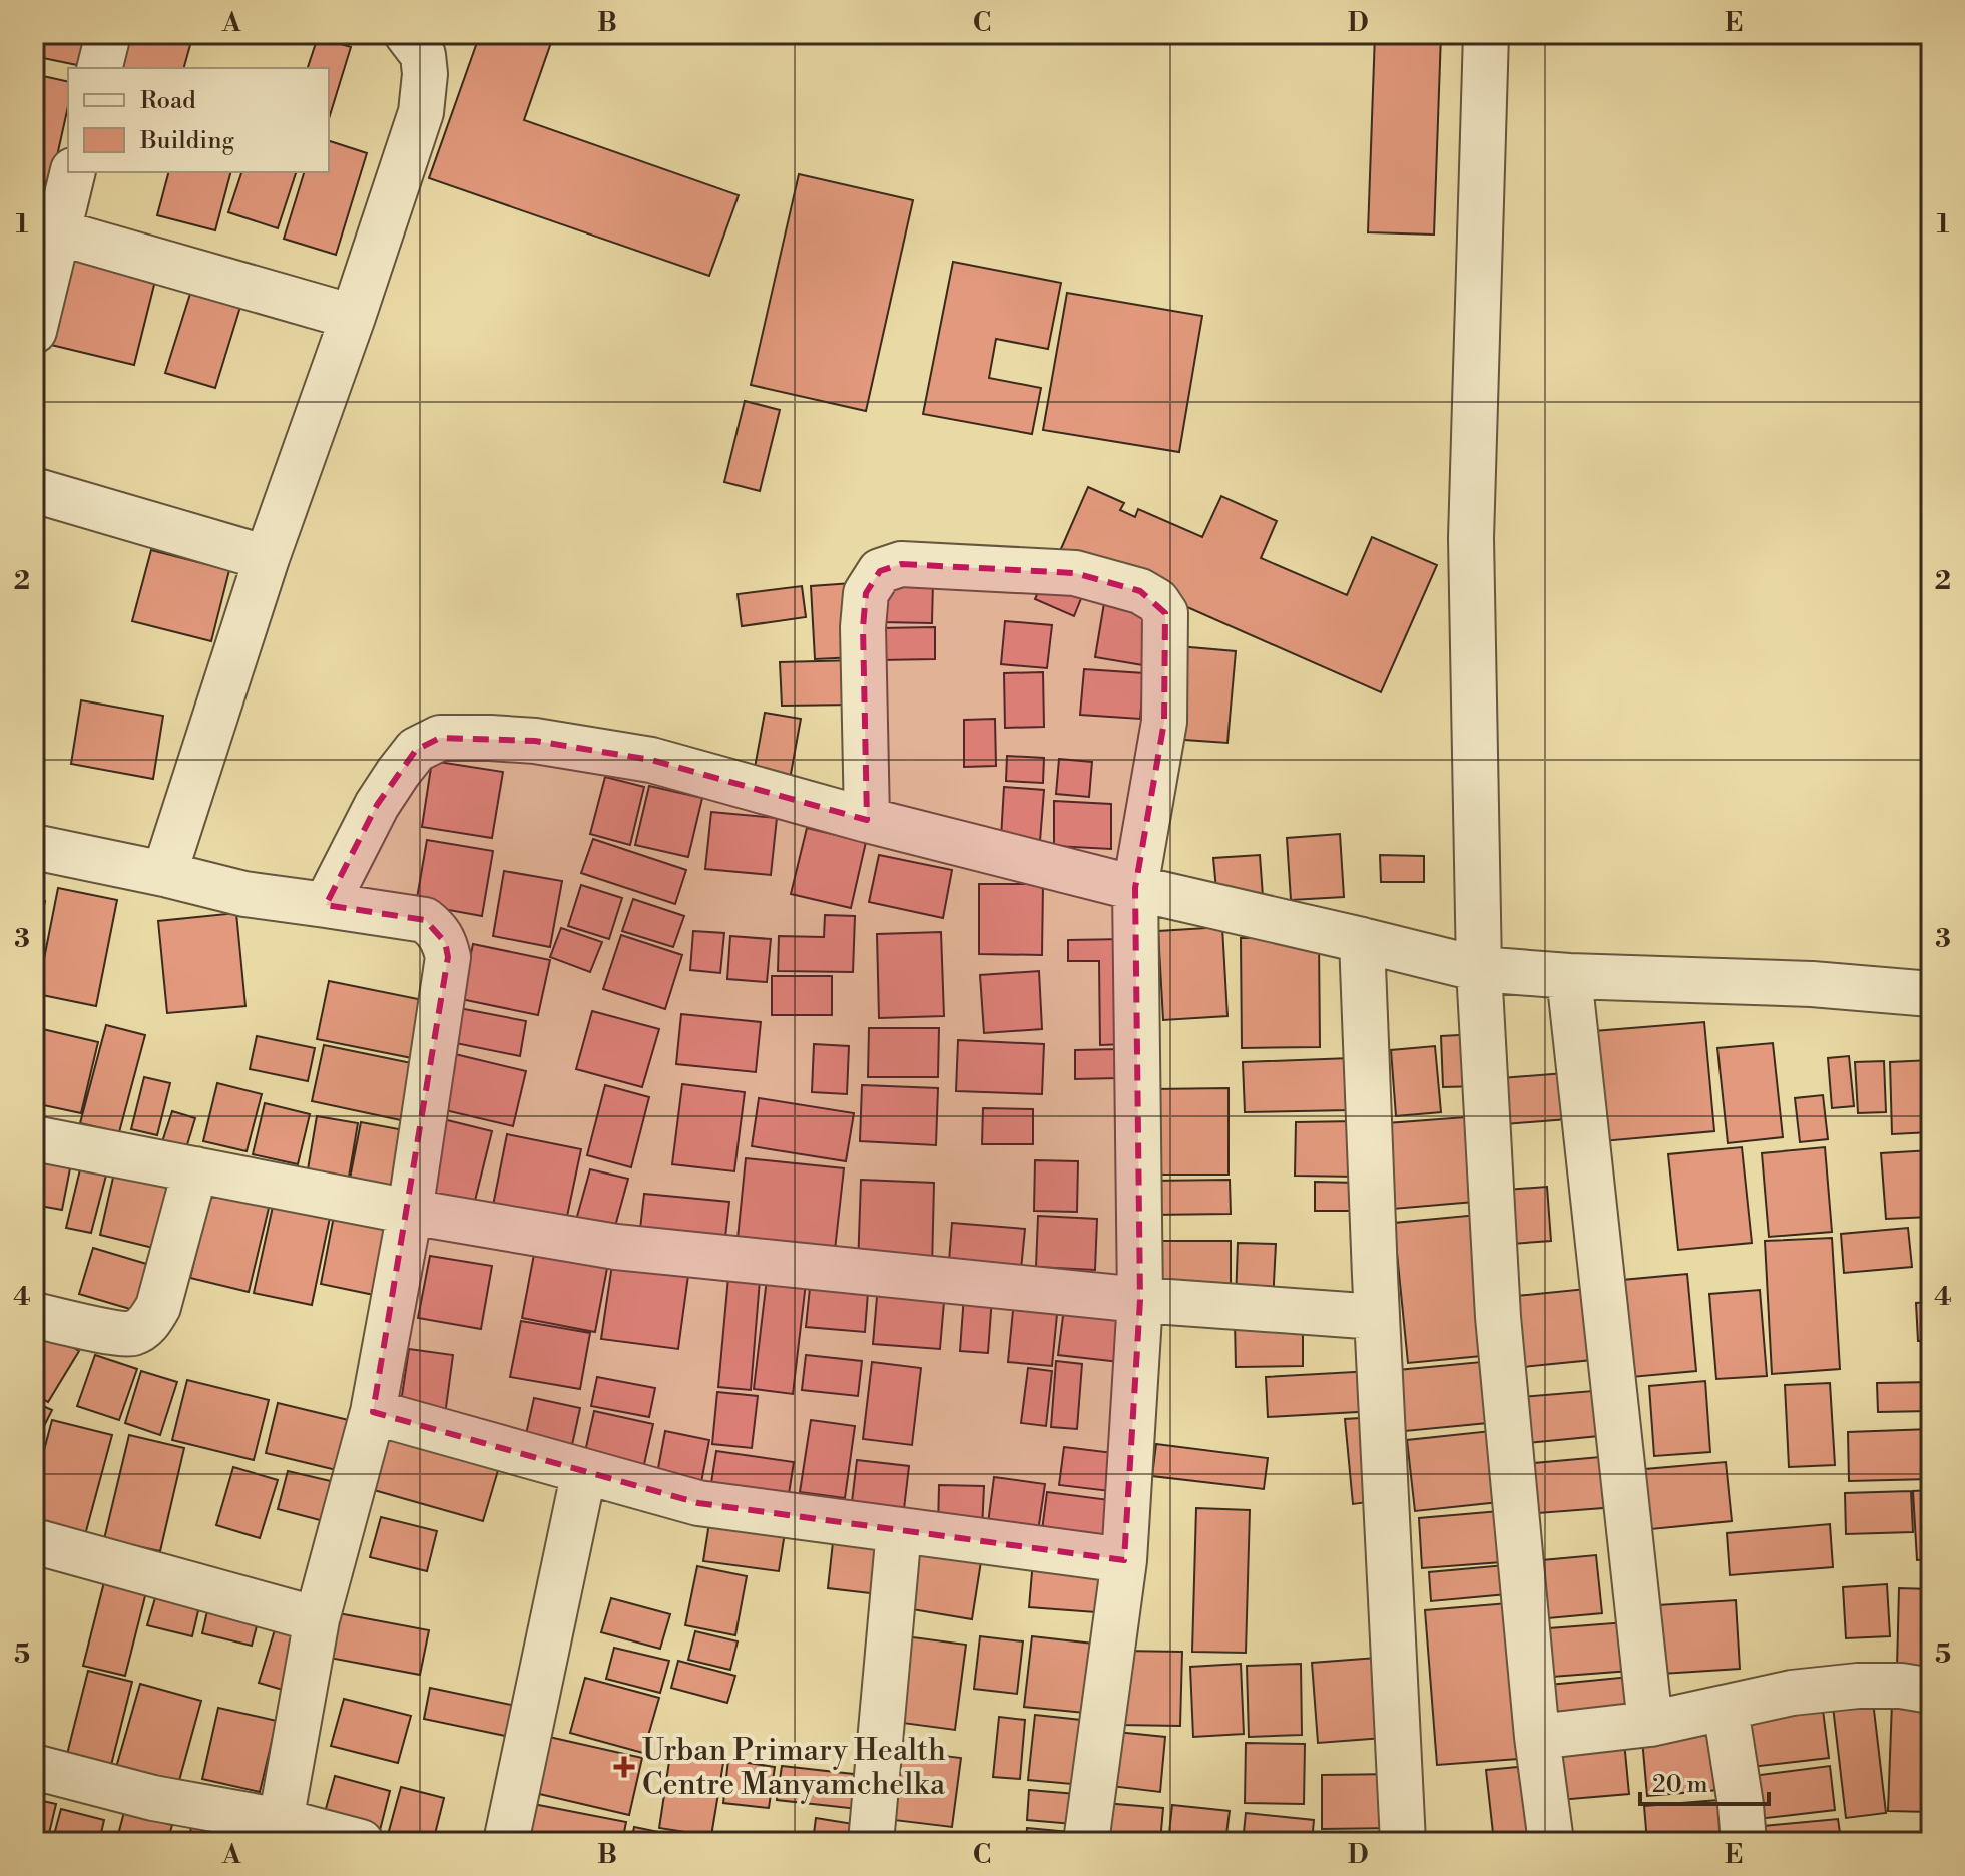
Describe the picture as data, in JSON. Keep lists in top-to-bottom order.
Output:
{
  "places": {
    "health": ["Urban Primary Health Centre Manyamchelka"]
  },
  "legend": ["Road", "Building"],
  "scale_bar": "20 m",
  "grid": {
    "columns": [
      "A",
      "B",
      "C",
      "D",
      "E"
    ],
    "rows": [
      "1",
      "2",
      "3",
      "4",
      "5"
    ]
  }
}
